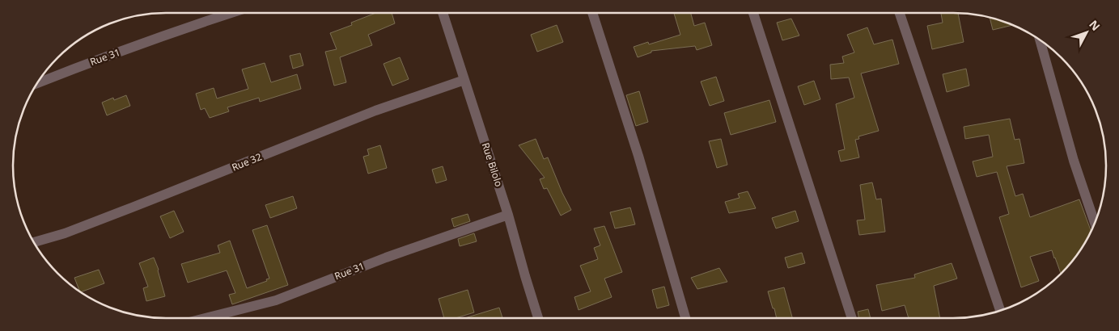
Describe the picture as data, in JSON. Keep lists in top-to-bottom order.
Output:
{
  "streets": {
    "street": ["Rue 31", "Rue 32", "Rue Bilolo"]
  },
  "crossings": [
    ["Rue 31", "Rue Bilolo"],
    ["Rue 32", "Rue Bilolo"]
  ],
  "north": "top right"
}
